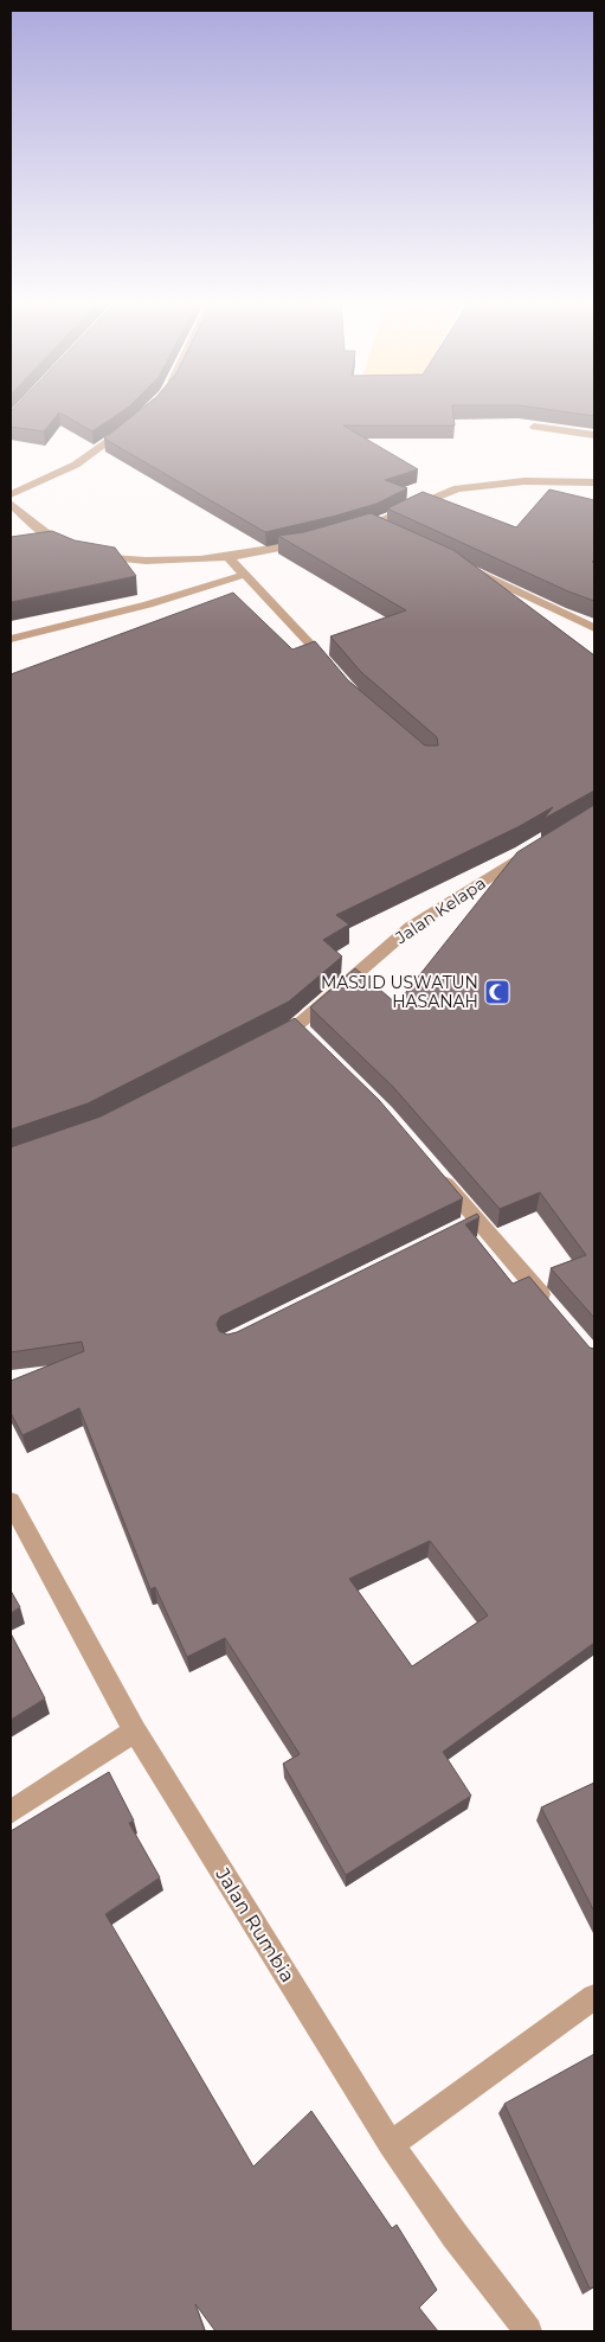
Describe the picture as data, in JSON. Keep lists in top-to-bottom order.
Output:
{
  "streets": {
    "street": ["Jalan Kelapa", "Jalan Rumbia"]
  },
  "places": {
    "mosque": ["MASJID USWATUN HASANAH"]
  }
}
